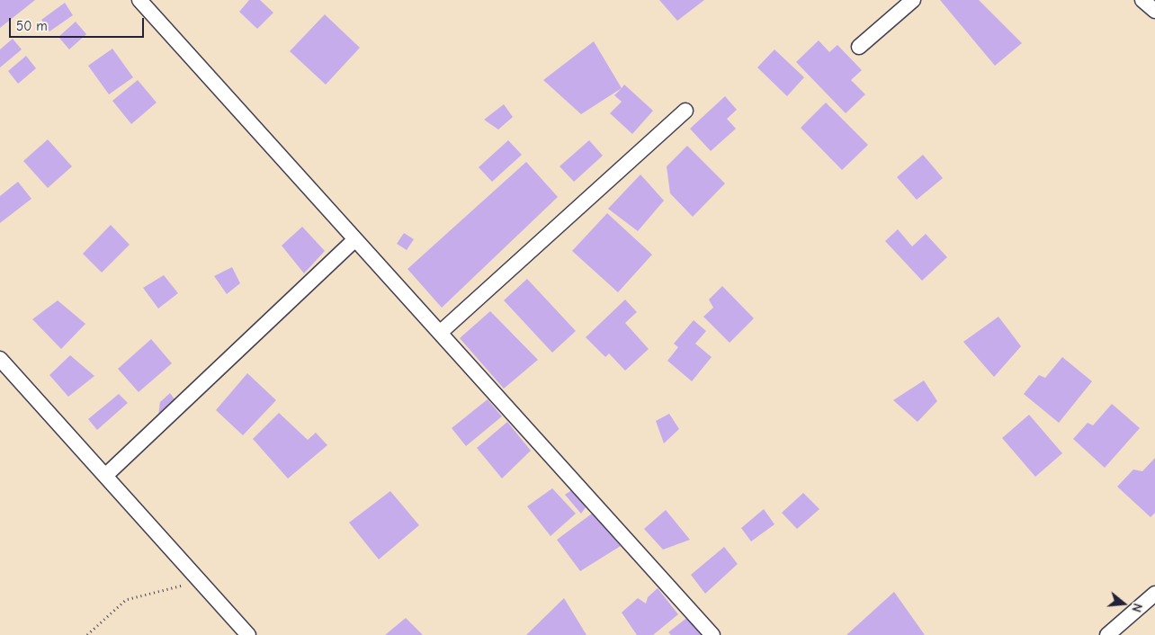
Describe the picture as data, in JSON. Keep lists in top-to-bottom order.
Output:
{
  "scale_bar": "50 m",
  "north": "right"
}
